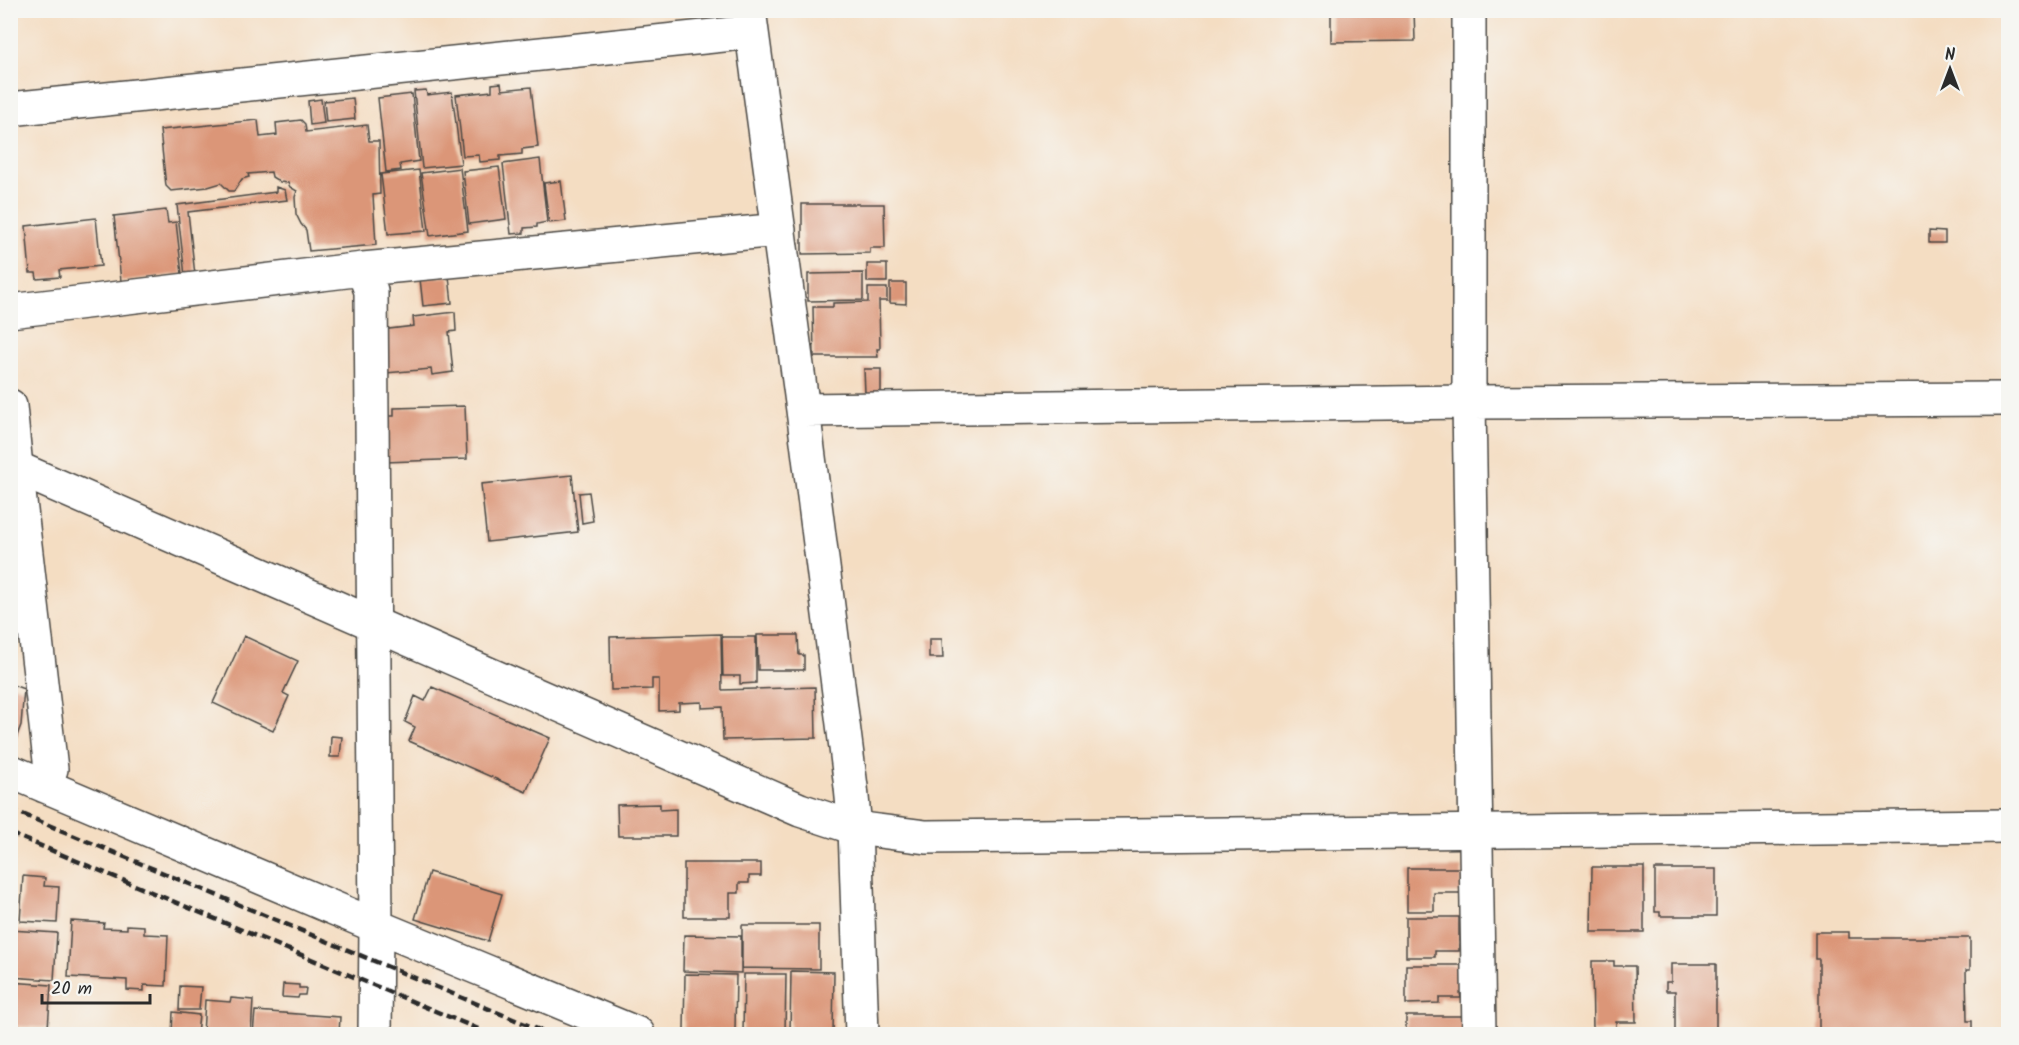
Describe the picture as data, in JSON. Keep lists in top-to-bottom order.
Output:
{
  "scale_bar": "20 m",
  "north": "top"
}
